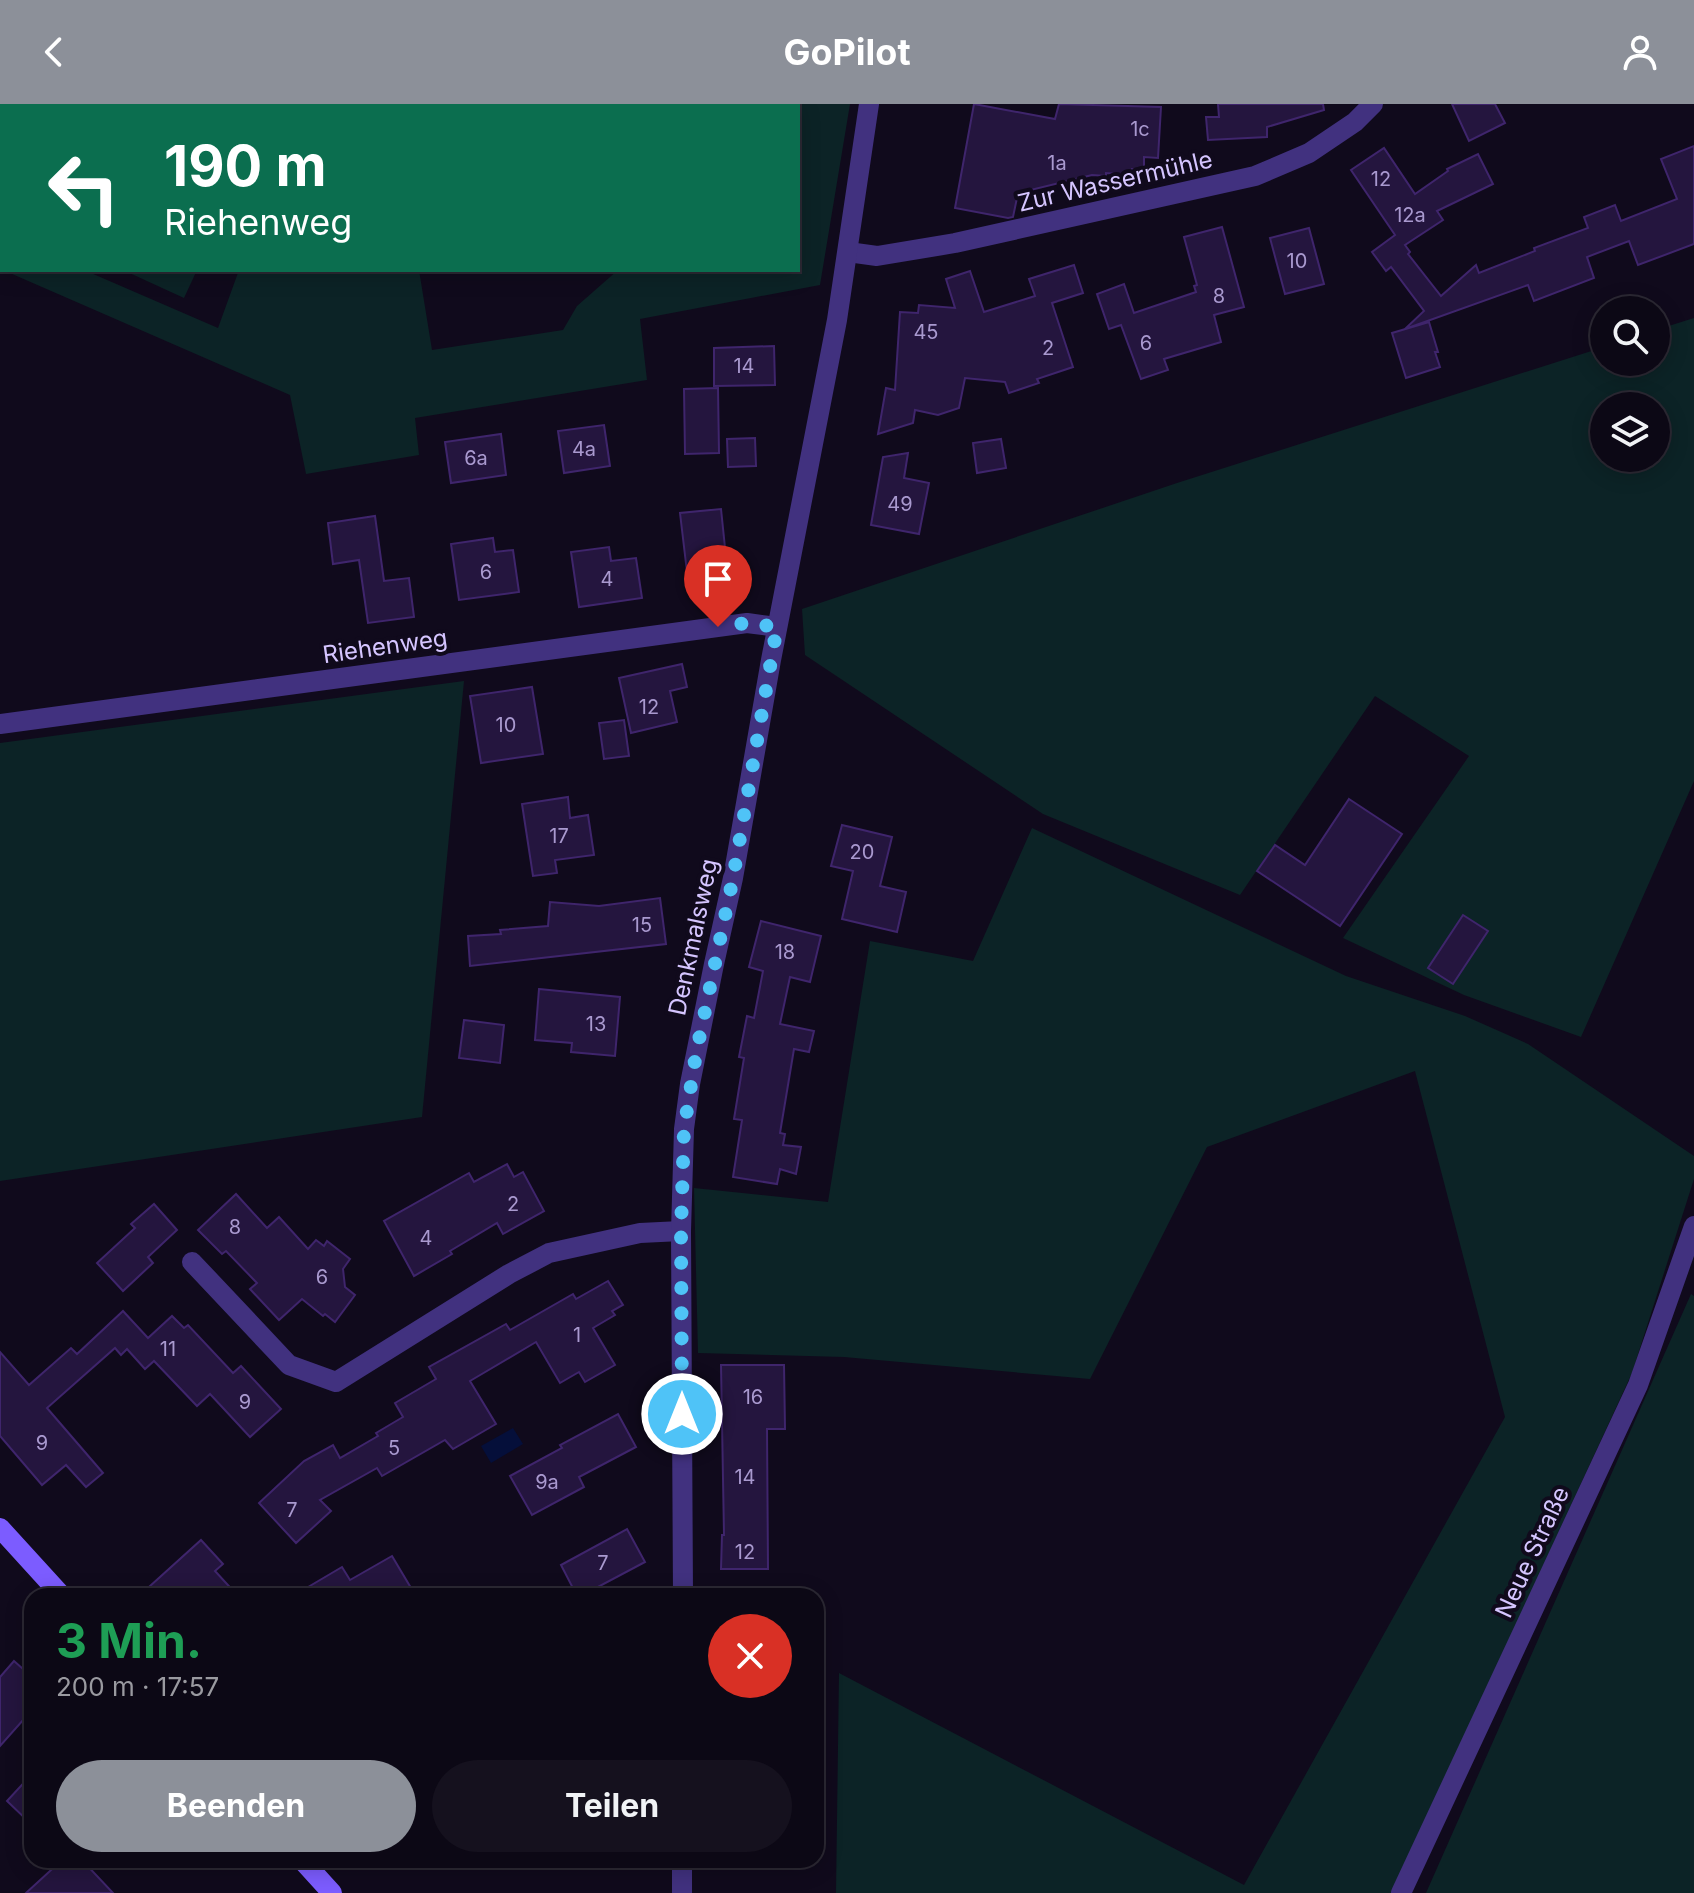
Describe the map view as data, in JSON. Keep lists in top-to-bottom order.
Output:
{
  "streets": {
    "street": [
      "Zur Wassermühle",
      "Riehenweg",
      "Denkmalsweg",
      "Neue Straße"
    ]
  },
  "crossings": [
    ["Zur Wassermühle", "Denkmalsweg"],
    ["Riehenweg", "Denkmalsweg"]
  ],
  "house_numbers": [
    "1c",
    "1a",
    "12",
    "12a",
    "10",
    "8",
    "45",
    "6",
    "2",
    "14",
    "4a",
    "6a",
    "49",
    "6",
    "4",
    "12",
    "10",
    "17",
    "20",
    "15",
    "18",
    "13",
    "2",
    "8",
    "4",
    "6",
    "1",
    "11",
    "16",
    "9",
    "9",
    "5",
    "14",
    "9a",
    "7",
    "12",
    "7"
  ],
  "page": {
    "header": "GoPilot",
    "turn": ["190 m", "Riehenweg"],
    "heading": ["3 Min.", "200 m · 17:57"],
    "buttons": ["Beenden", "Teilen"]
  }
}
